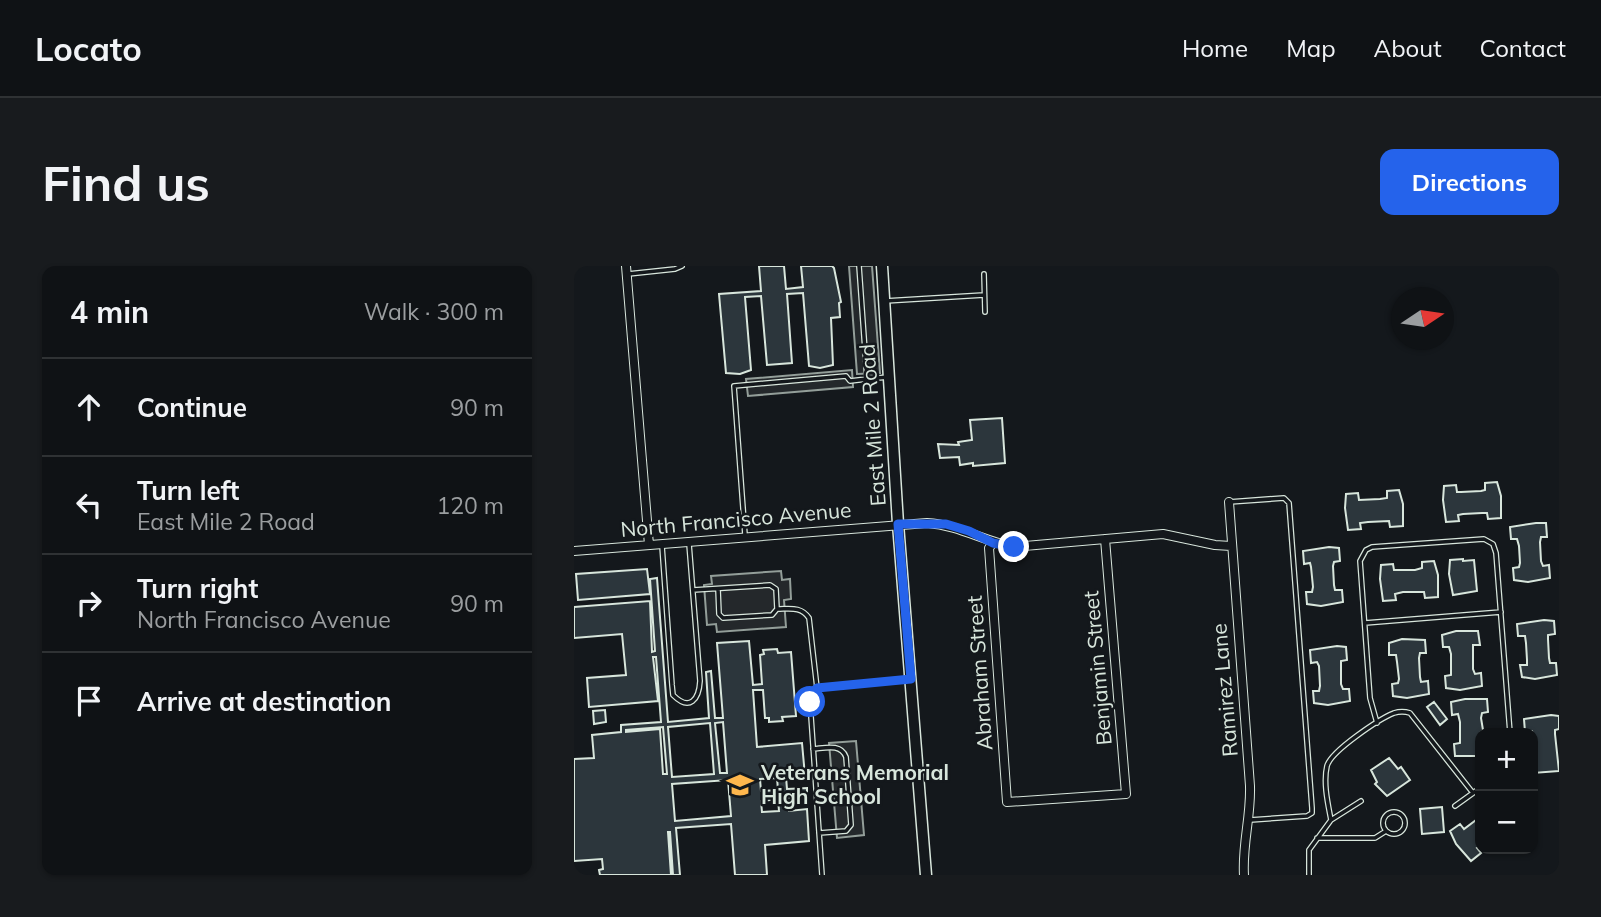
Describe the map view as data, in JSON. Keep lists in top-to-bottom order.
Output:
{
  "streets": {
    "main road": ["East Mile 2 Road"],
    "street": [
      "North Francisco Avenue",
      "Benjamin Street",
      "Abraham Street",
      "Ramirez Lane"
    ]
  },
  "crossings": [
    ["East Mile 2 Road", "North Francisco Avenue"],
    ["North Francisco Avenue", "Benjamin Street"],
    ["North Francisco Avenue", "Abraham Street"],
    ["North Francisco Avenue", "Ramirez Lane"],
    ["Benjamin Street", "Abraham Street"]
  ],
  "places": {
    "school or university": ["Veterans Memorial High School"]
  },
  "north": "right",
  "page": {
    "header": "Locato",
    "nav": [
      "Home",
      "Map",
      "About",
      "Contact"
    ],
    "buttons": "Directions",
    "title": "Find us",
    "heading": ["4 min", "Walk · 300 m"],
    "list": [
      ["Continue", "90 m"],
      ["Turn left", "East Mile 2 Road", "120 m"],
      ["Turn right", "North Francisco Avenue", "90 m"],
      "Arrive at destination"
    ],
    "map_buttons": ["+", "−"]
  }
}
